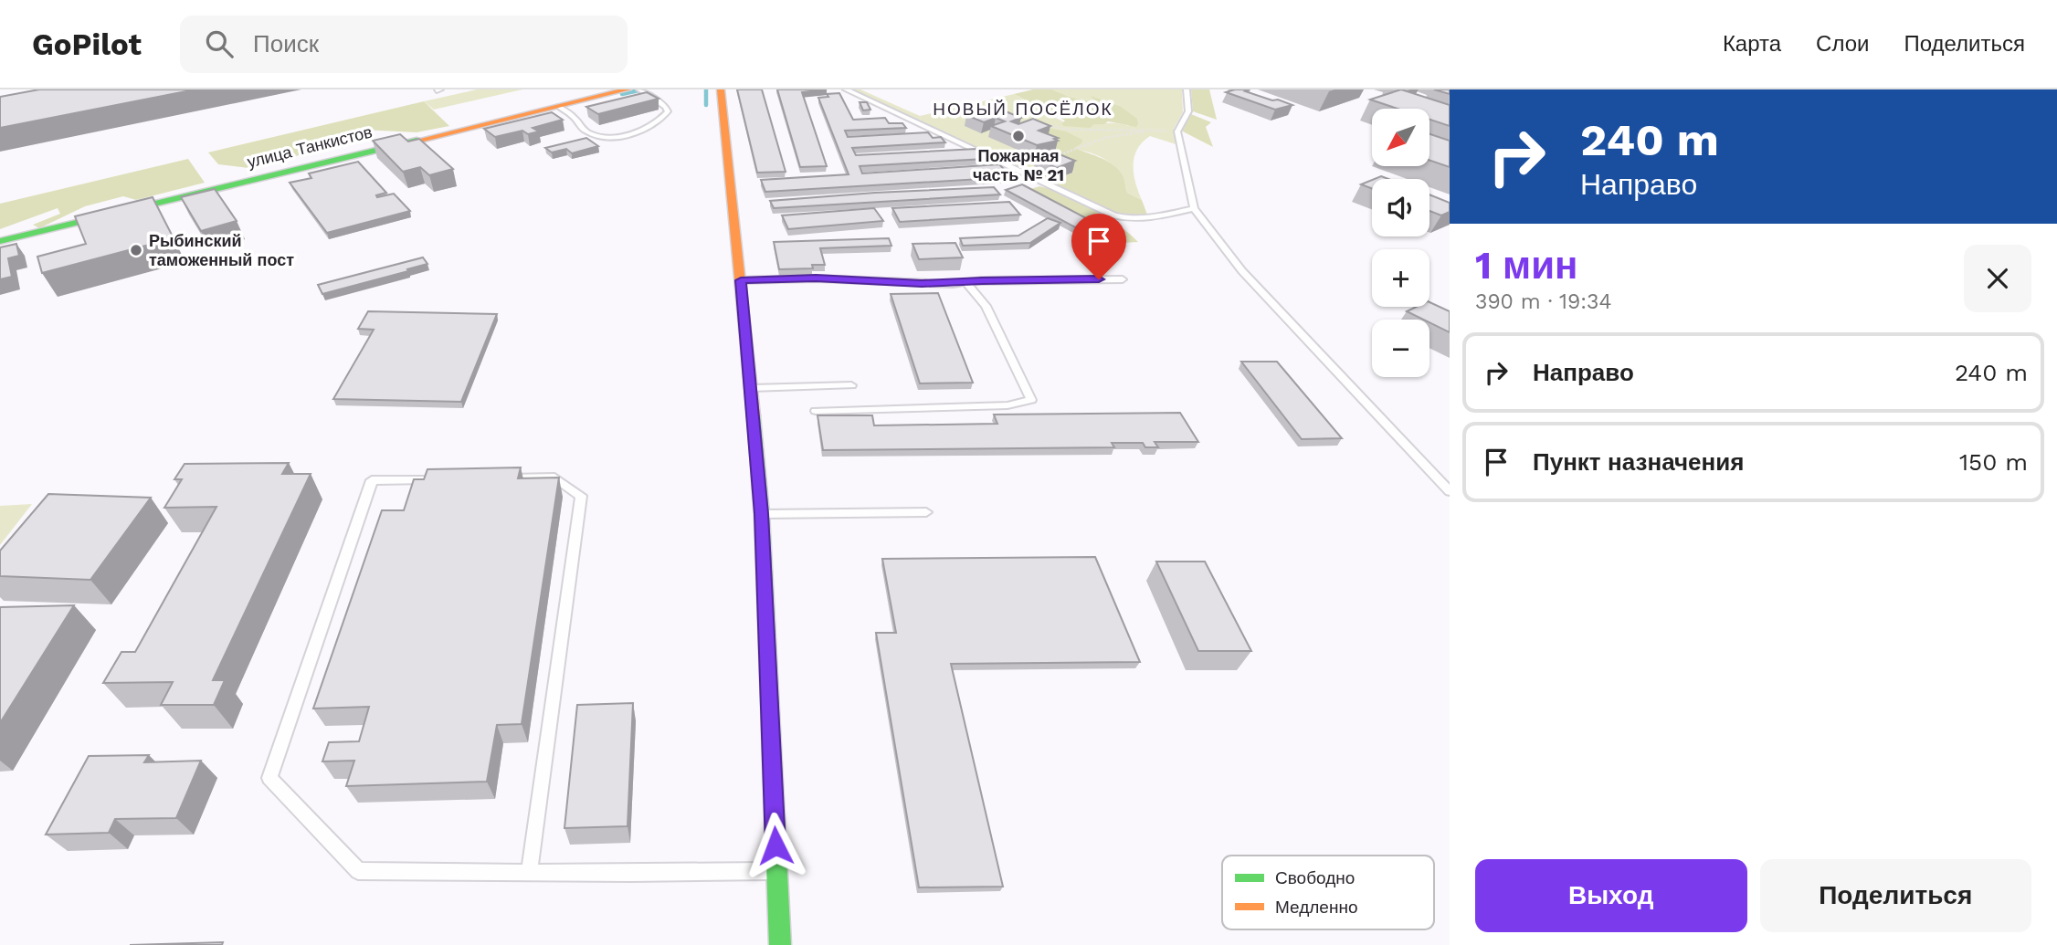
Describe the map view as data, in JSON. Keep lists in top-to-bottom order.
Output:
{
  "streets": {
    "street": ["улица Танкистов"]
  },
  "districts": ["НОВЫЙ ПОСЁЛОК"],
  "places": ["Пожарная часть № 21", "Рыбинский таможенный пост"],
  "legend": ["Свободно", "Медленно"],
  "north": "bottom left",
  "page": {
    "header": "GoPilot",
    "search": "Поиск",
    "nav": ["Карта", "Слои", "Поделиться"],
    "turn": ["240 m", "Направо"],
    "map_buttons": ["+", "−"],
    "heading": ["1 мин", "390 m · 19:34"],
    "list": [
      {
        "name": "Направо",
        "value": "240 m"
      },
      {
        "name": "Пункт назначения",
        "value": "150 m"
      }
    ],
    "buttons": ["Выход", "Поделиться"]
  }
}
